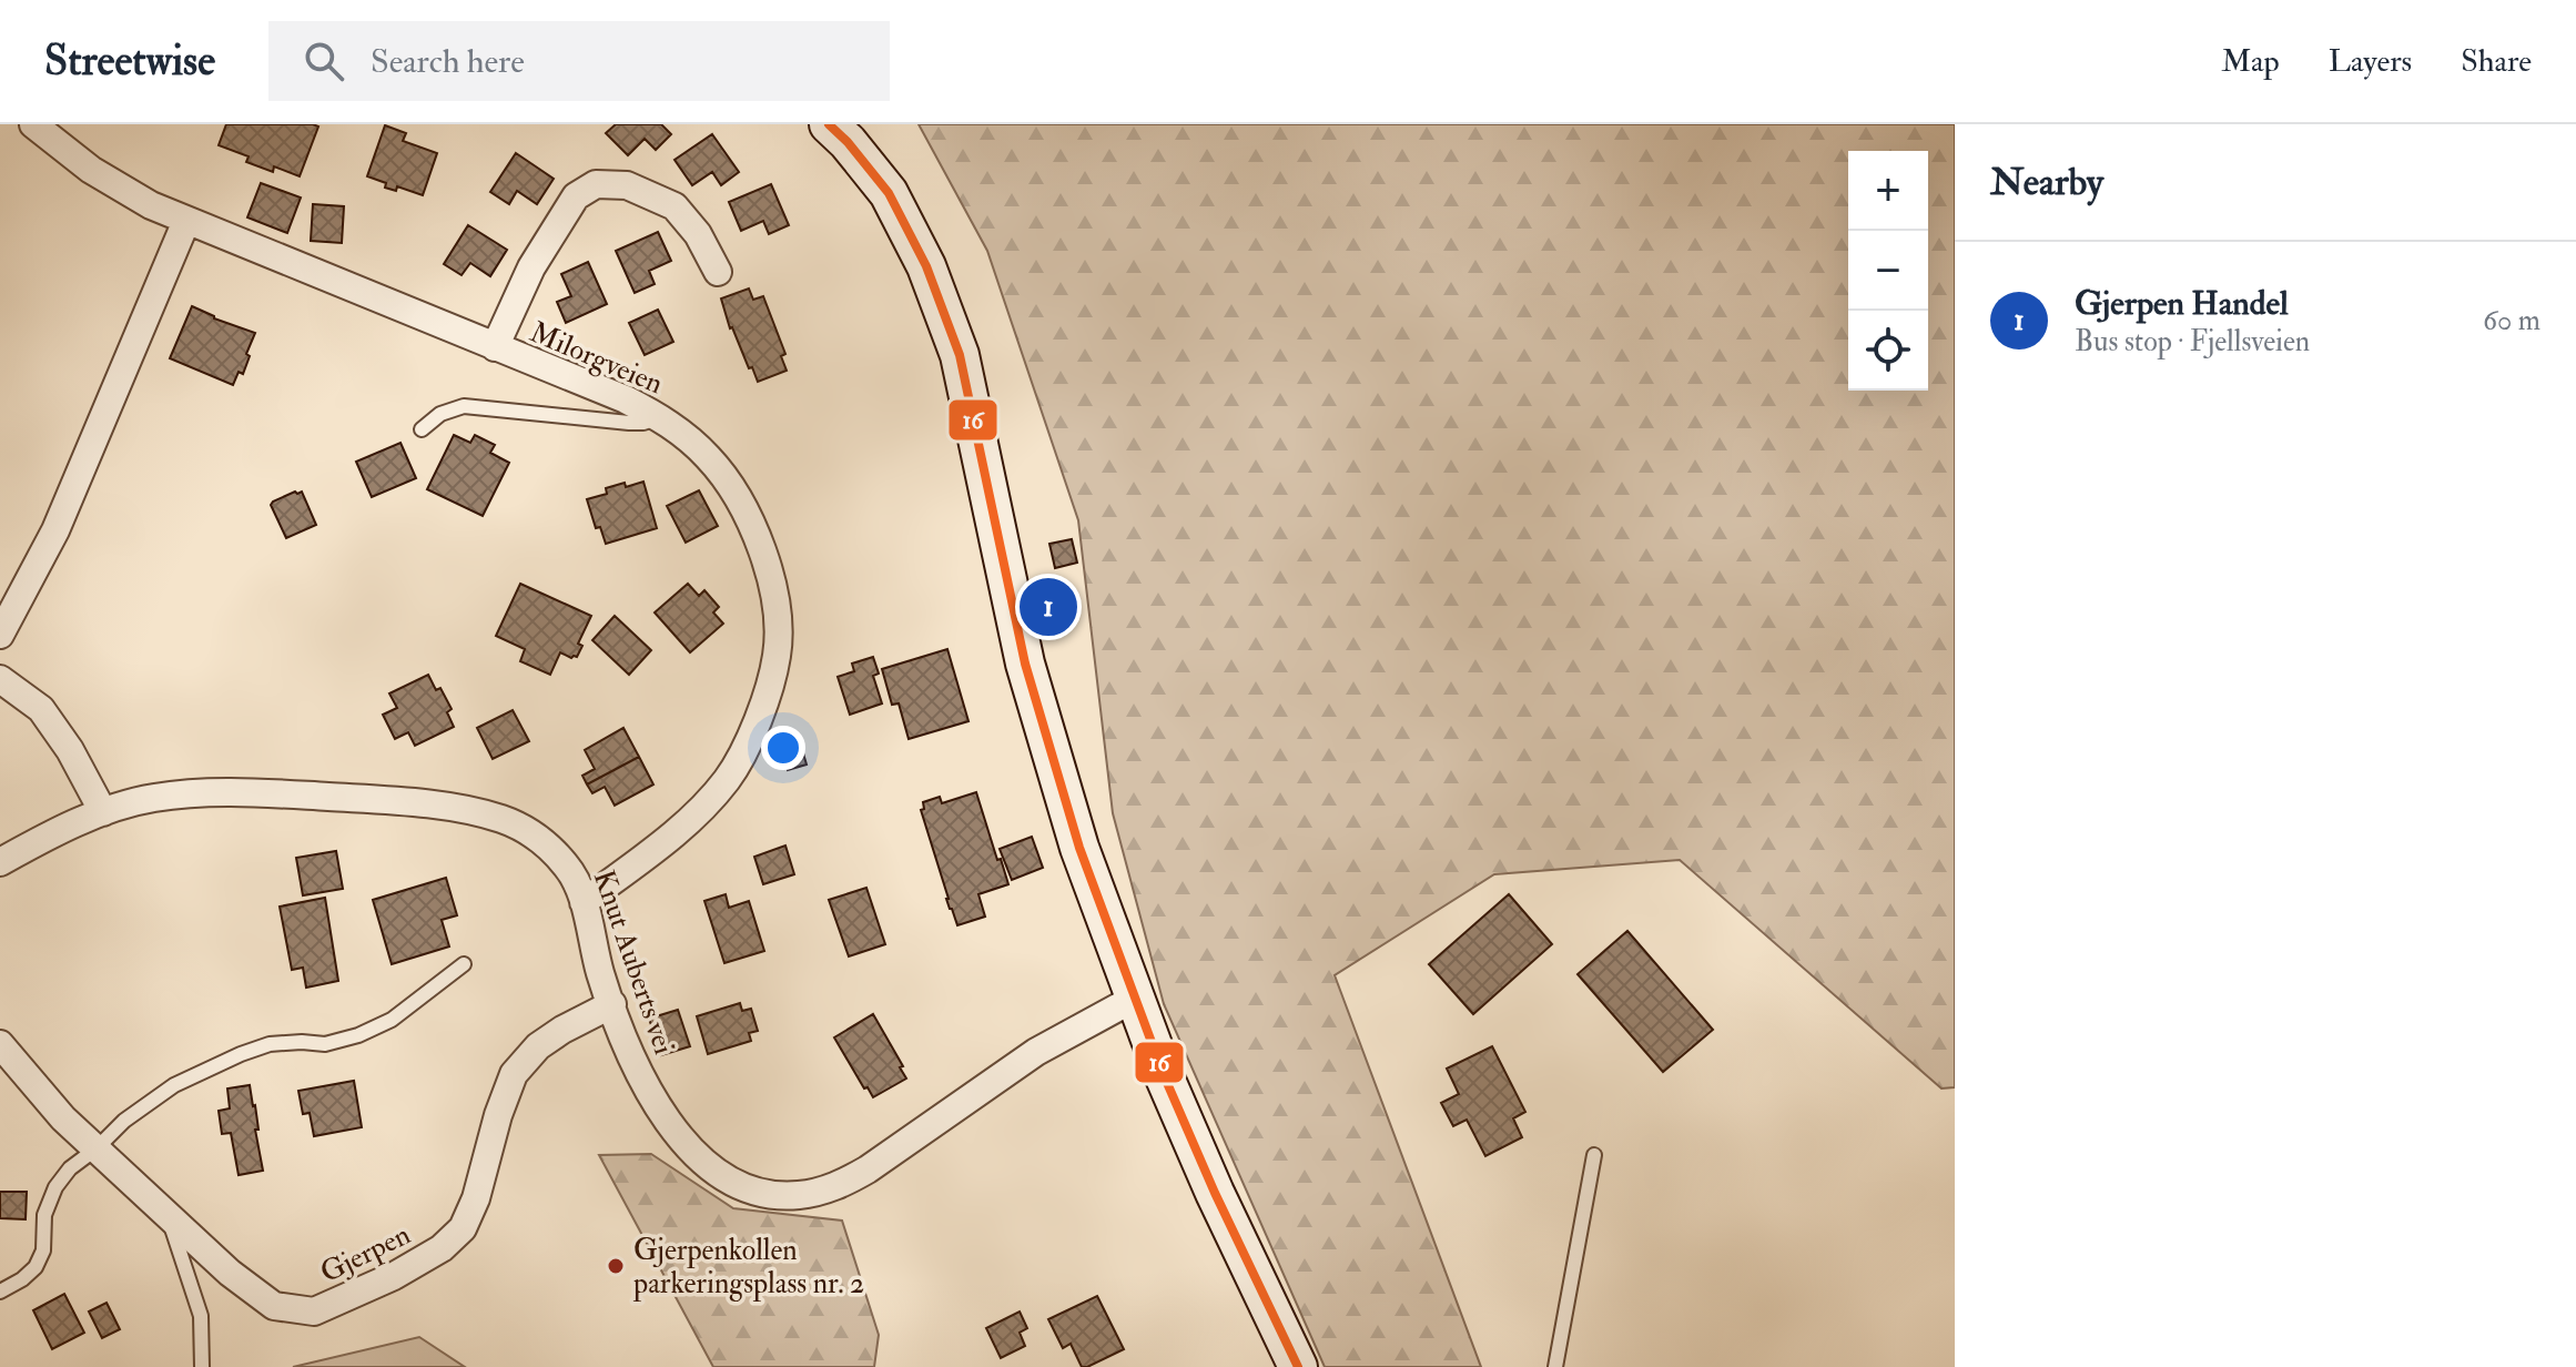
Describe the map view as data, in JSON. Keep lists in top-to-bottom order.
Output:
{
  "streets": {
    "street": ["Milorgveien", "Knut Auberts vei", "Gjerpen"]
  },
  "crossings": [
    ["Milorgveien", "Knut Auberts vei"],
    ["Knut Auberts vei", "Gjerpen"]
  ],
  "places": ["Gjerpenkollen parkeringsplass nr. 2"],
  "lines": ["transit line 16"],
  "page": {
    "header": "Streetwise",
    "search": "Search here",
    "nav": ["Map", "Layers", "Share"],
    "heading": "Nearby",
    "map_buttons": ["+", "−"],
    "list": [
      {
        "mark": "1",
        "name": "Gjerpen Handel",
        "note": "Bus stop · Fjellsveien",
        "value": "60 m"
      }
    ],
    "pins": "1"
  }
}
